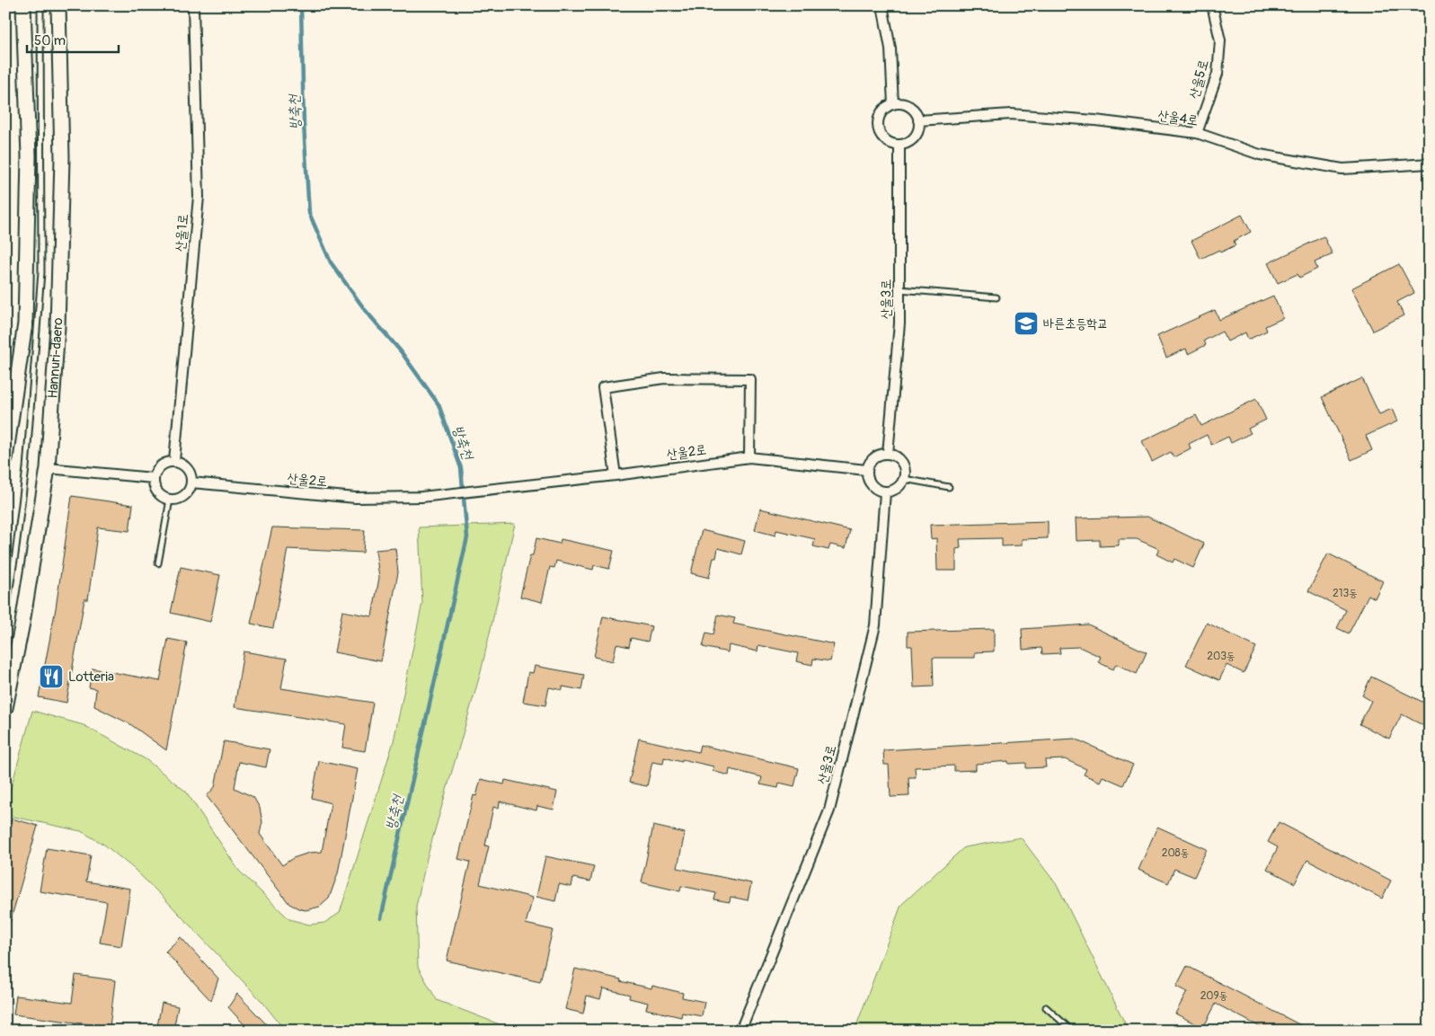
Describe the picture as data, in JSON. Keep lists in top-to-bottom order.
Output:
{
  "streets": {
    "street": [
      "산울5로",
      "산울4로",
      "산울1로",
      "산울3로",
      "Hannuri-daero",
      "산울2로"
    ]
  },
  "crossings": [
    ["산울5로", "산울4로"],
    ["산울4로", "산울3로"],
    ["산울1로", "산울2로"],
    ["산울3로", "산울2로"]
  ],
  "water": ["방축천"],
  "places": {
    "school or university": ["바른초등학교"],
    "restaurant": ["Lotteria"]
  },
  "house_numbers": [
    "213동",
    "203동",
    "208동",
    "209동"
  ],
  "scale_bar": "50 m"
}
